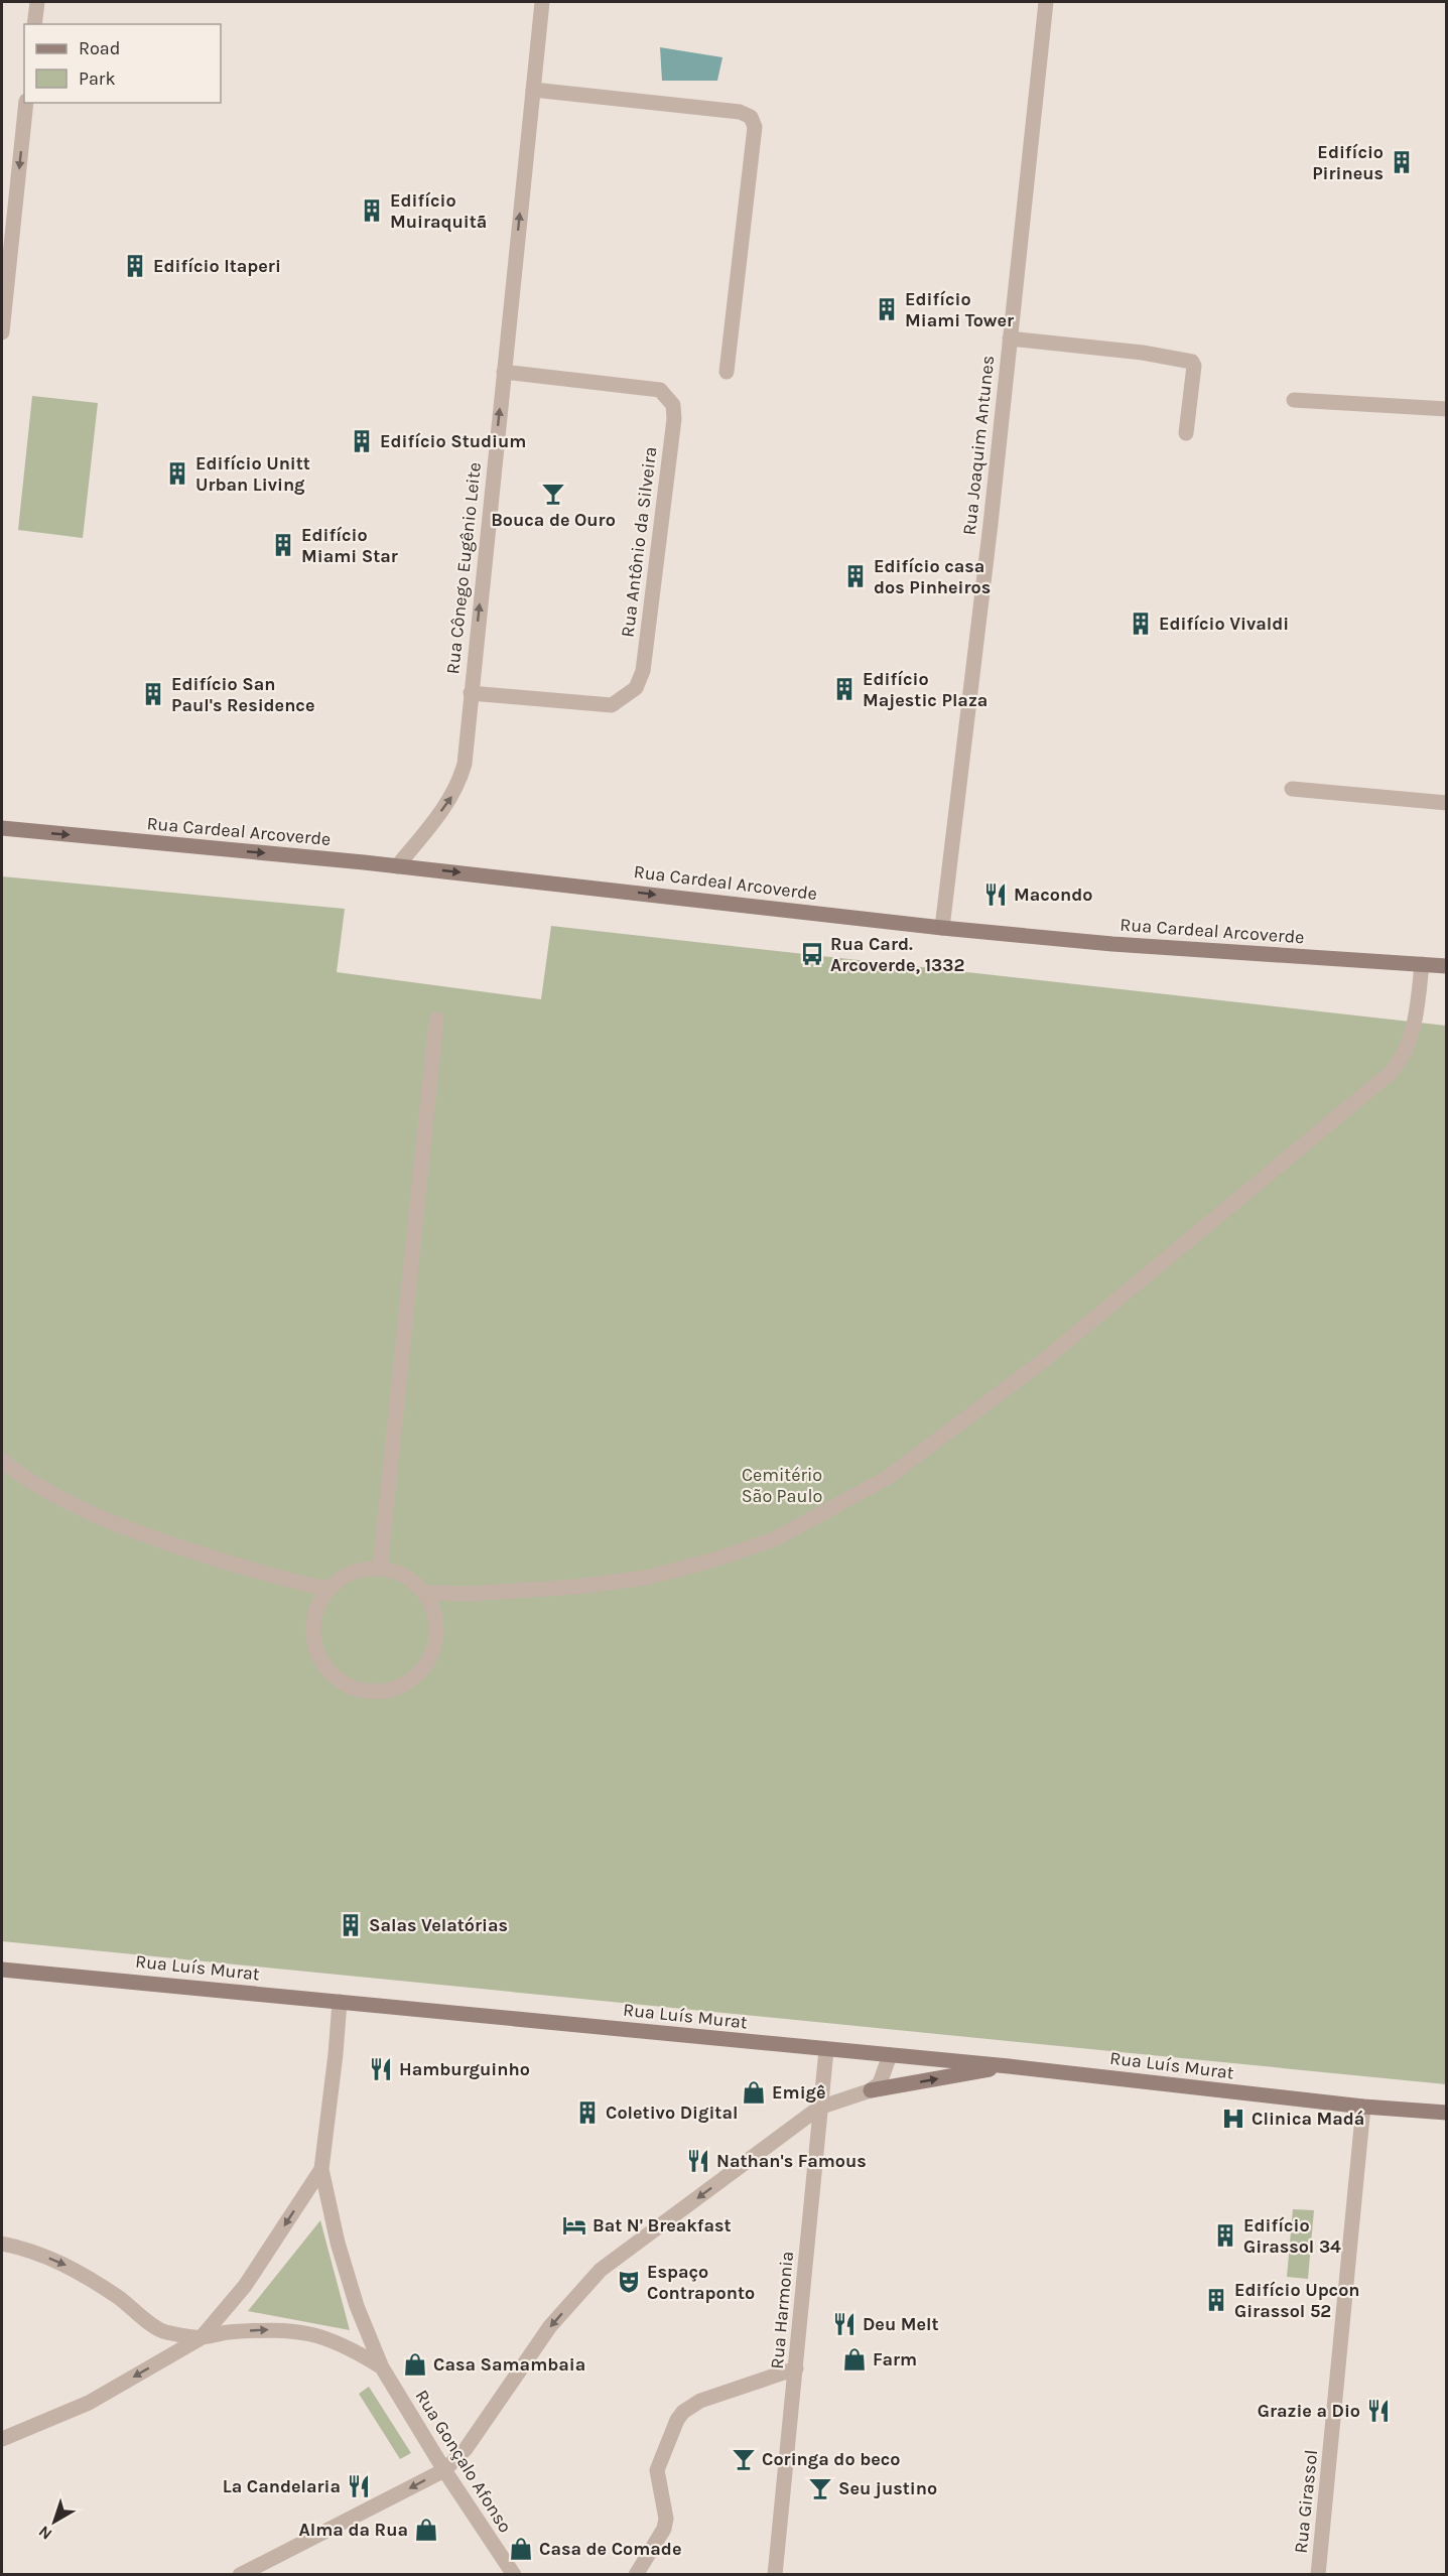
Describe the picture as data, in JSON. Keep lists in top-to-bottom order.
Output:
{
  "streets": {
    "street": [
      "Rua Joaquim Antunes",
      "Rua Antônio da Silveira",
      "Rua Cônego Eugênio Leite",
      "Rua Cardeal Arcoverde",
      "Rua Luís Murat",
      "Rua Harmonia",
      "Rua Gonçalo Afonso",
      "Rua Girassol"
    ]
  },
  "crossings": [
    ["Rua Joaquim Antunes", "Rua Cardeal Arcoverde"],
    ["Rua Antônio da Silveira", "Rua Cônego Eugênio Leite"],
    ["Rua Cônego Eugênio Leite", "Rua Cardeal Arcoverde"],
    ["Rua Luís Murat", "Rua Harmonia"],
    ["Rua Luís Murat", "Rua Girassol"]
  ],
  "one_way": ["Rua Cônego Eugênio Leite", "Rua Cardeal Arcoverde"],
  "parks": ["Cemitério São Paulo"],
  "places": {
    "building": [
      "Edifício Pirineus",
      "Edifício Muiraquitã",
      "Edifício Itaperi",
      "Edifício Miami Tower",
      "Edifício Studium",
      "Edifício Unitt Urban Living",
      "Edifício Miami Star",
      "Edifício casa dos Pinheiros",
      "Edifício Vivaldi",
      "Edifício Majestic Plaza",
      "Edifício San Paul's Residence",
      "Salas Velatórias",
      "Coletivo Digital",
      "Edifício Girassol 34",
      "Edifício Upcon Girassol 52"
    ],
    "bar": ["Bouca de Ouro", "Coringa do beco", "Seu justino"],
    "restaurant": [
      "Macondo",
      "Hamburguinho",
      "Nathan's Famous",
      "Deu Melt",
      "Grazie a Dio",
      "La Candelaria"
    ],
    "bus stop": ["Rua Card. Arcoverde, 1332"],
    "shop": [
      "Emigê",
      "Farm",
      "Casa Samambaia",
      "Alma da Rua",
      "Casa de Comade"
    ],
    "hospital": ["Clinica Madá"],
    "hotel": ["Bat N' Breakfast"],
    "theatre": ["Espaço Contraponto"]
  },
  "legend": ["Road", "Park"],
  "north": "bottom left"
}
